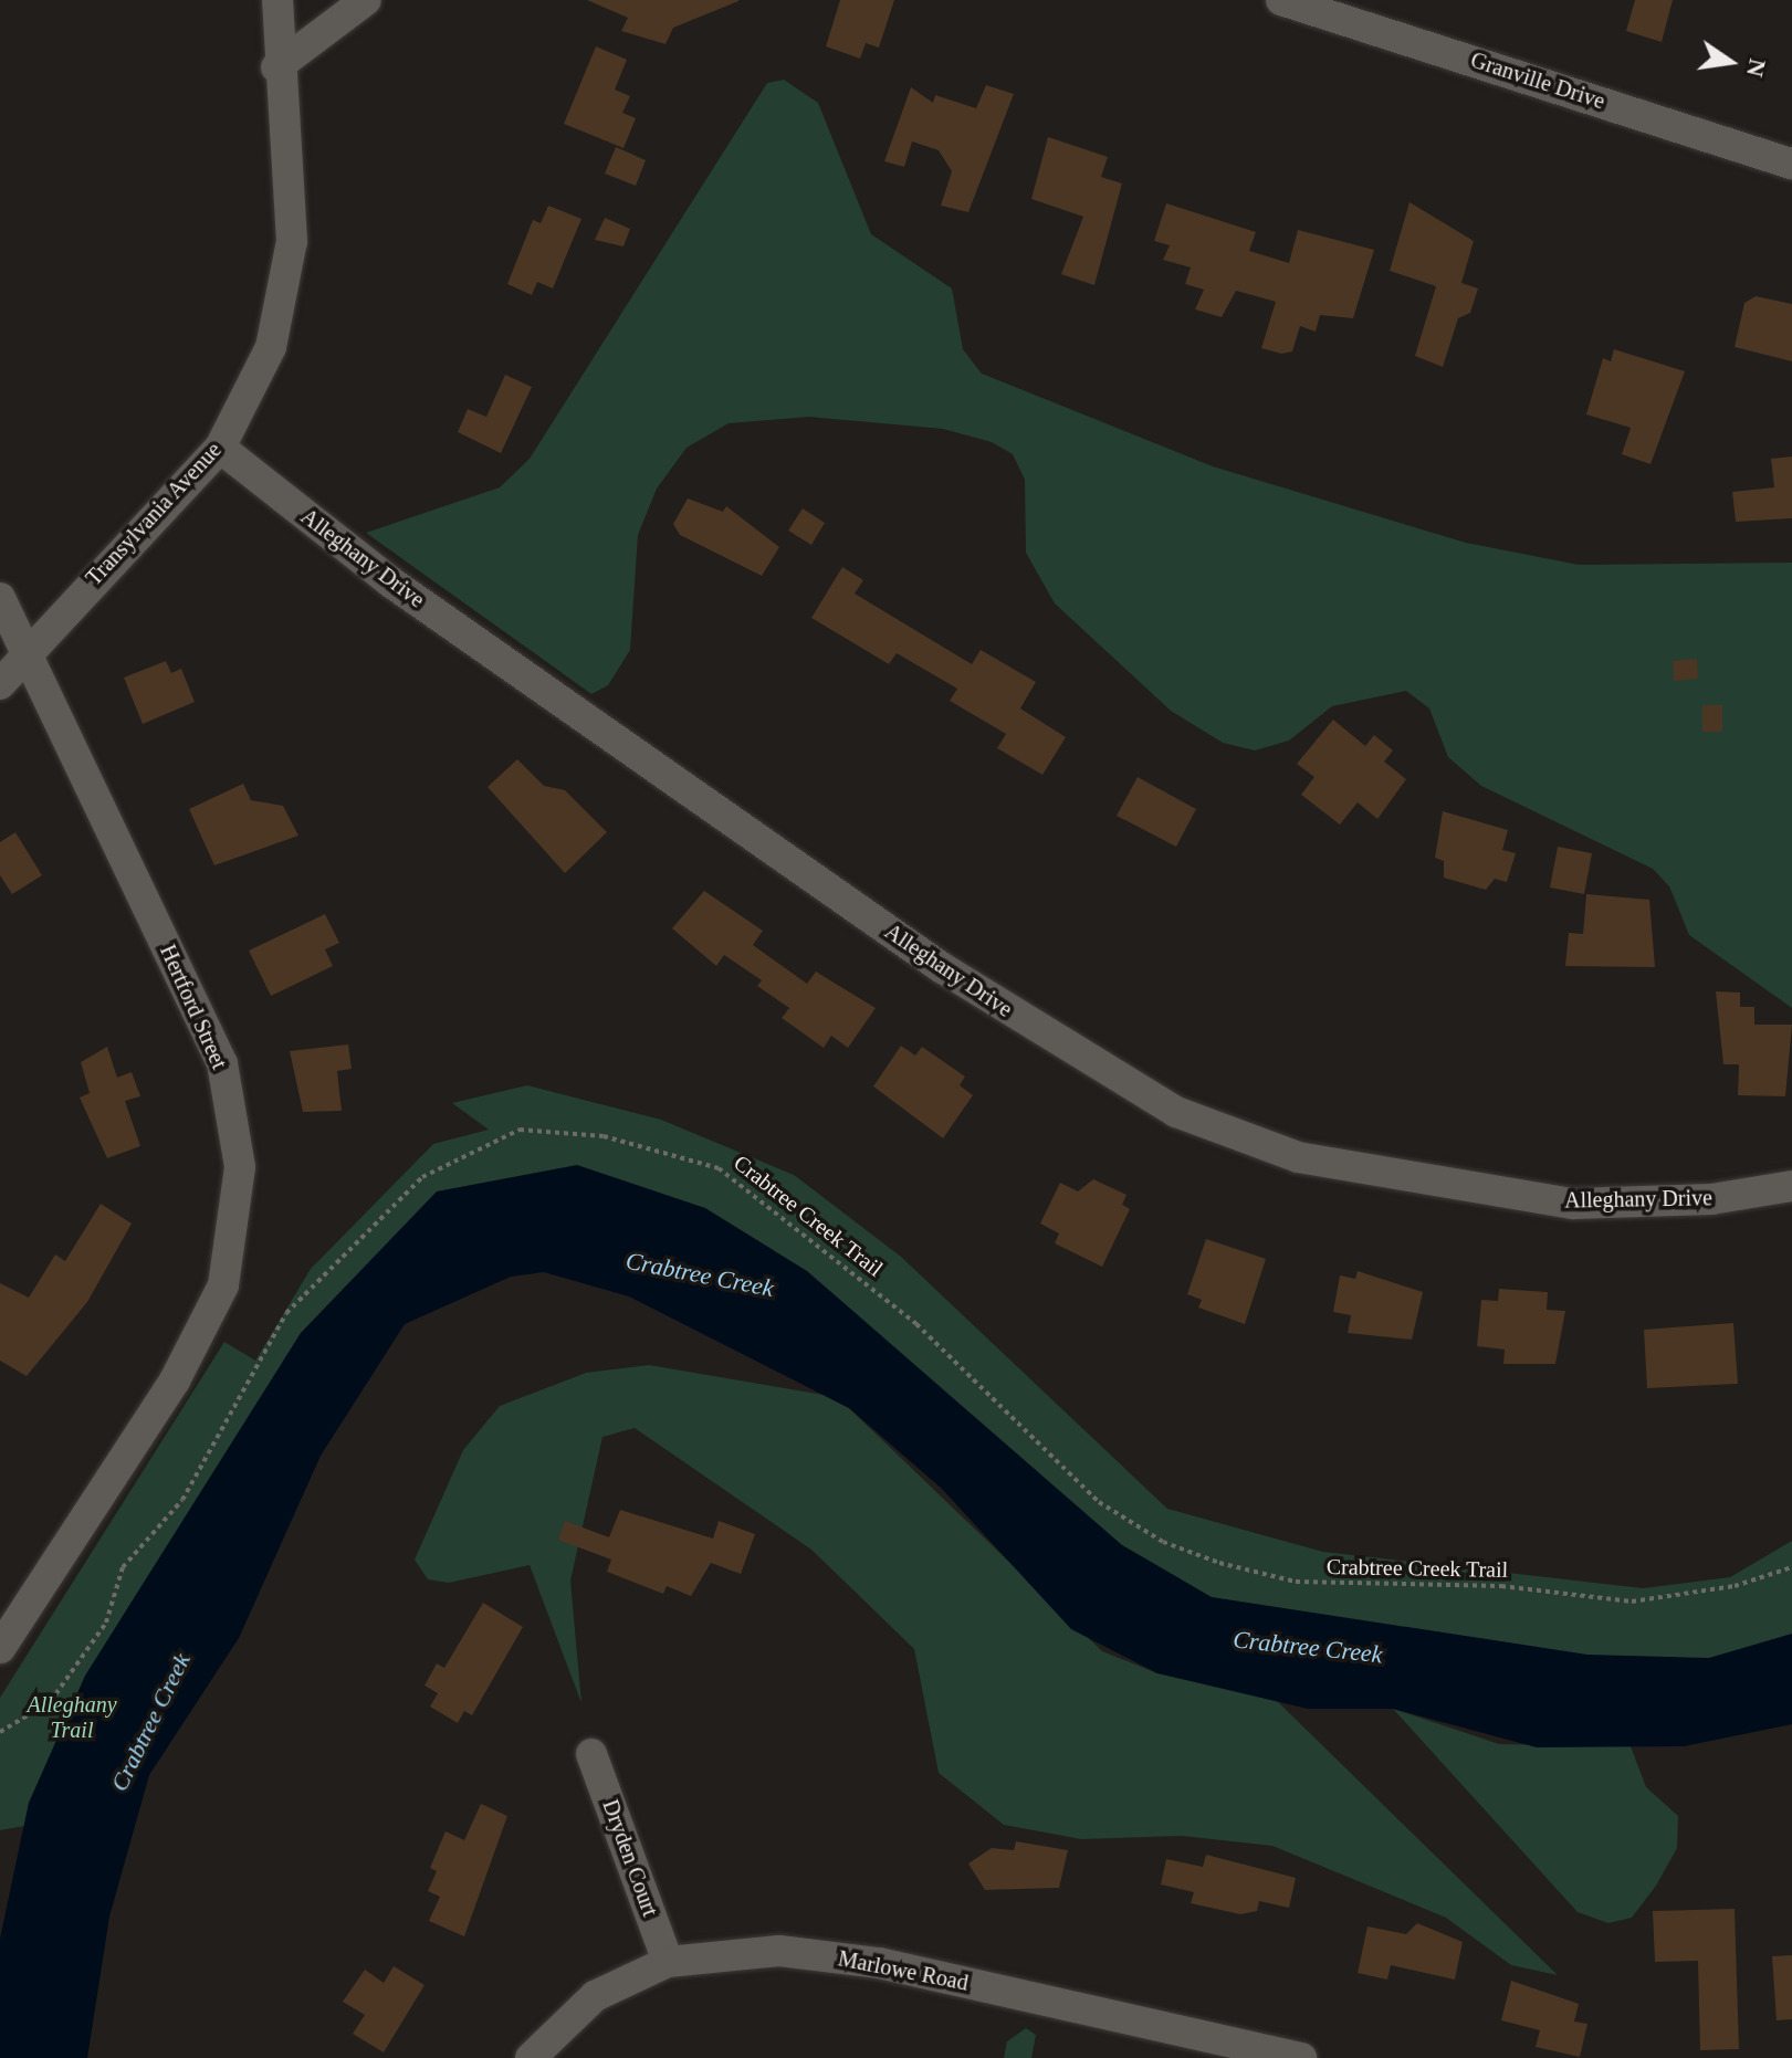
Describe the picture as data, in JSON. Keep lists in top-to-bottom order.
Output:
{
  "streets": {
    "street": [
      "Granville Drive",
      "Transylvania Avenue",
      "Alleghany Drive",
      "Hertford Street",
      "Dryden Court",
      "Marlowe Road"
    ],
    "path": ["Crabtree Creek Trail"]
  },
  "crossings": [
    ["Transylvania Avenue", "Alleghany Drive"],
    ["Transylvania Avenue", "Hertford Street"],
    ["Dryden Court", "Marlowe Road"]
  ],
  "water": ["Crabtree Creek"],
  "parks": ["Alleghany Trail"],
  "north": "right"
}
